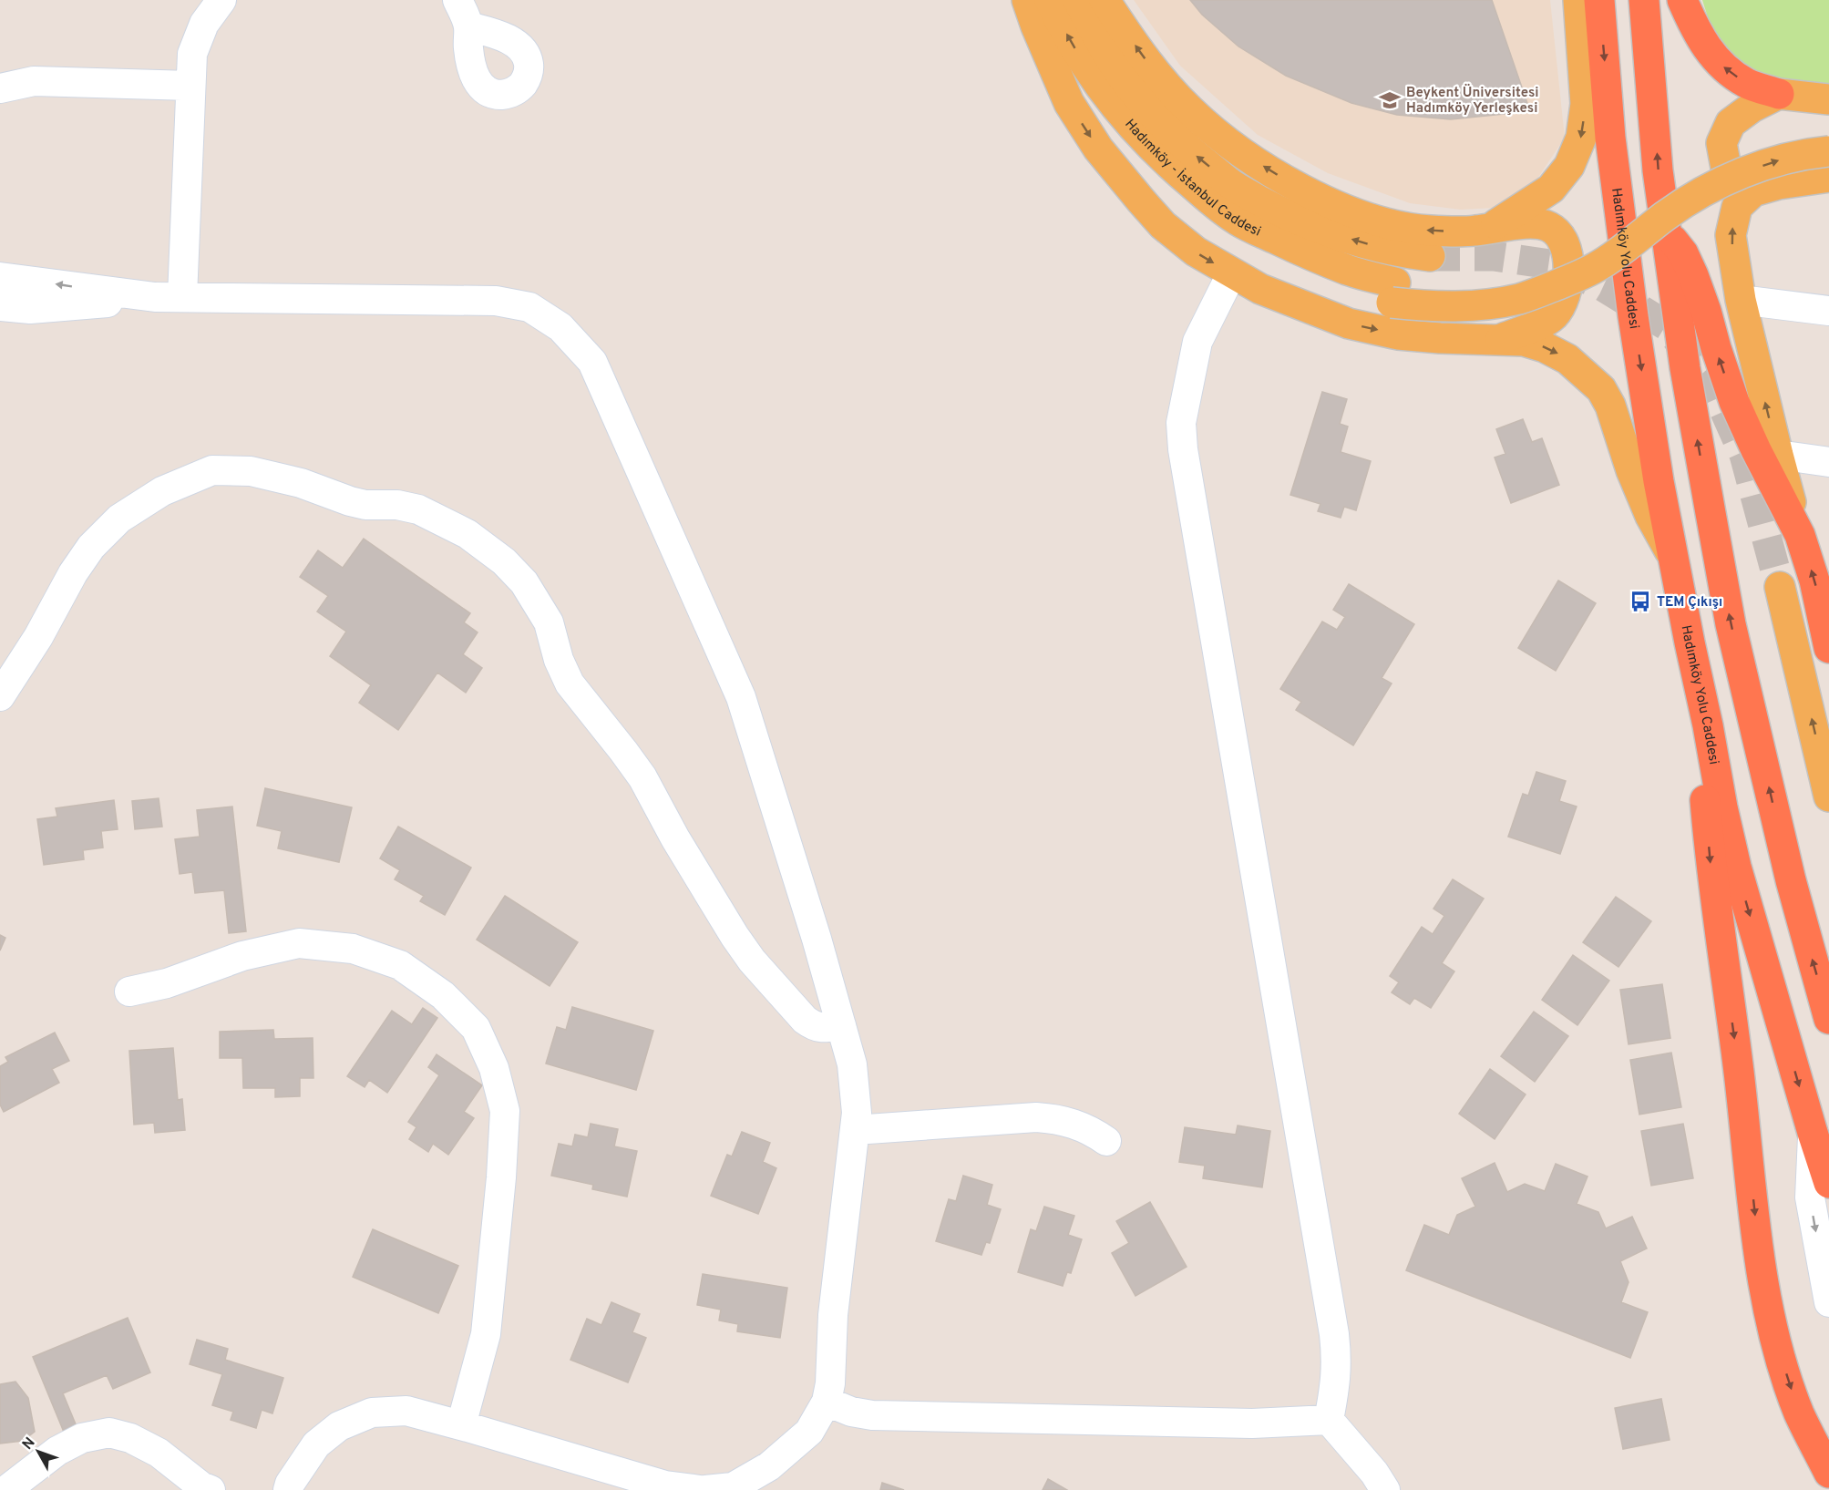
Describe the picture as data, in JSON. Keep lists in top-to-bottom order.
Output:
{
  "streets": {
    "highway": ["Hadımköy Yolu Caddesi"],
    "main road": ["Hadımköy - İstanbul Caddesi"]
  },
  "places": {
    "school or university": ["Beykent Üniversitesi Hadımköy Yerleşkesi"],
    "bus stop": ["TEM Çıkışı"]
  },
  "north": "top left"
}
